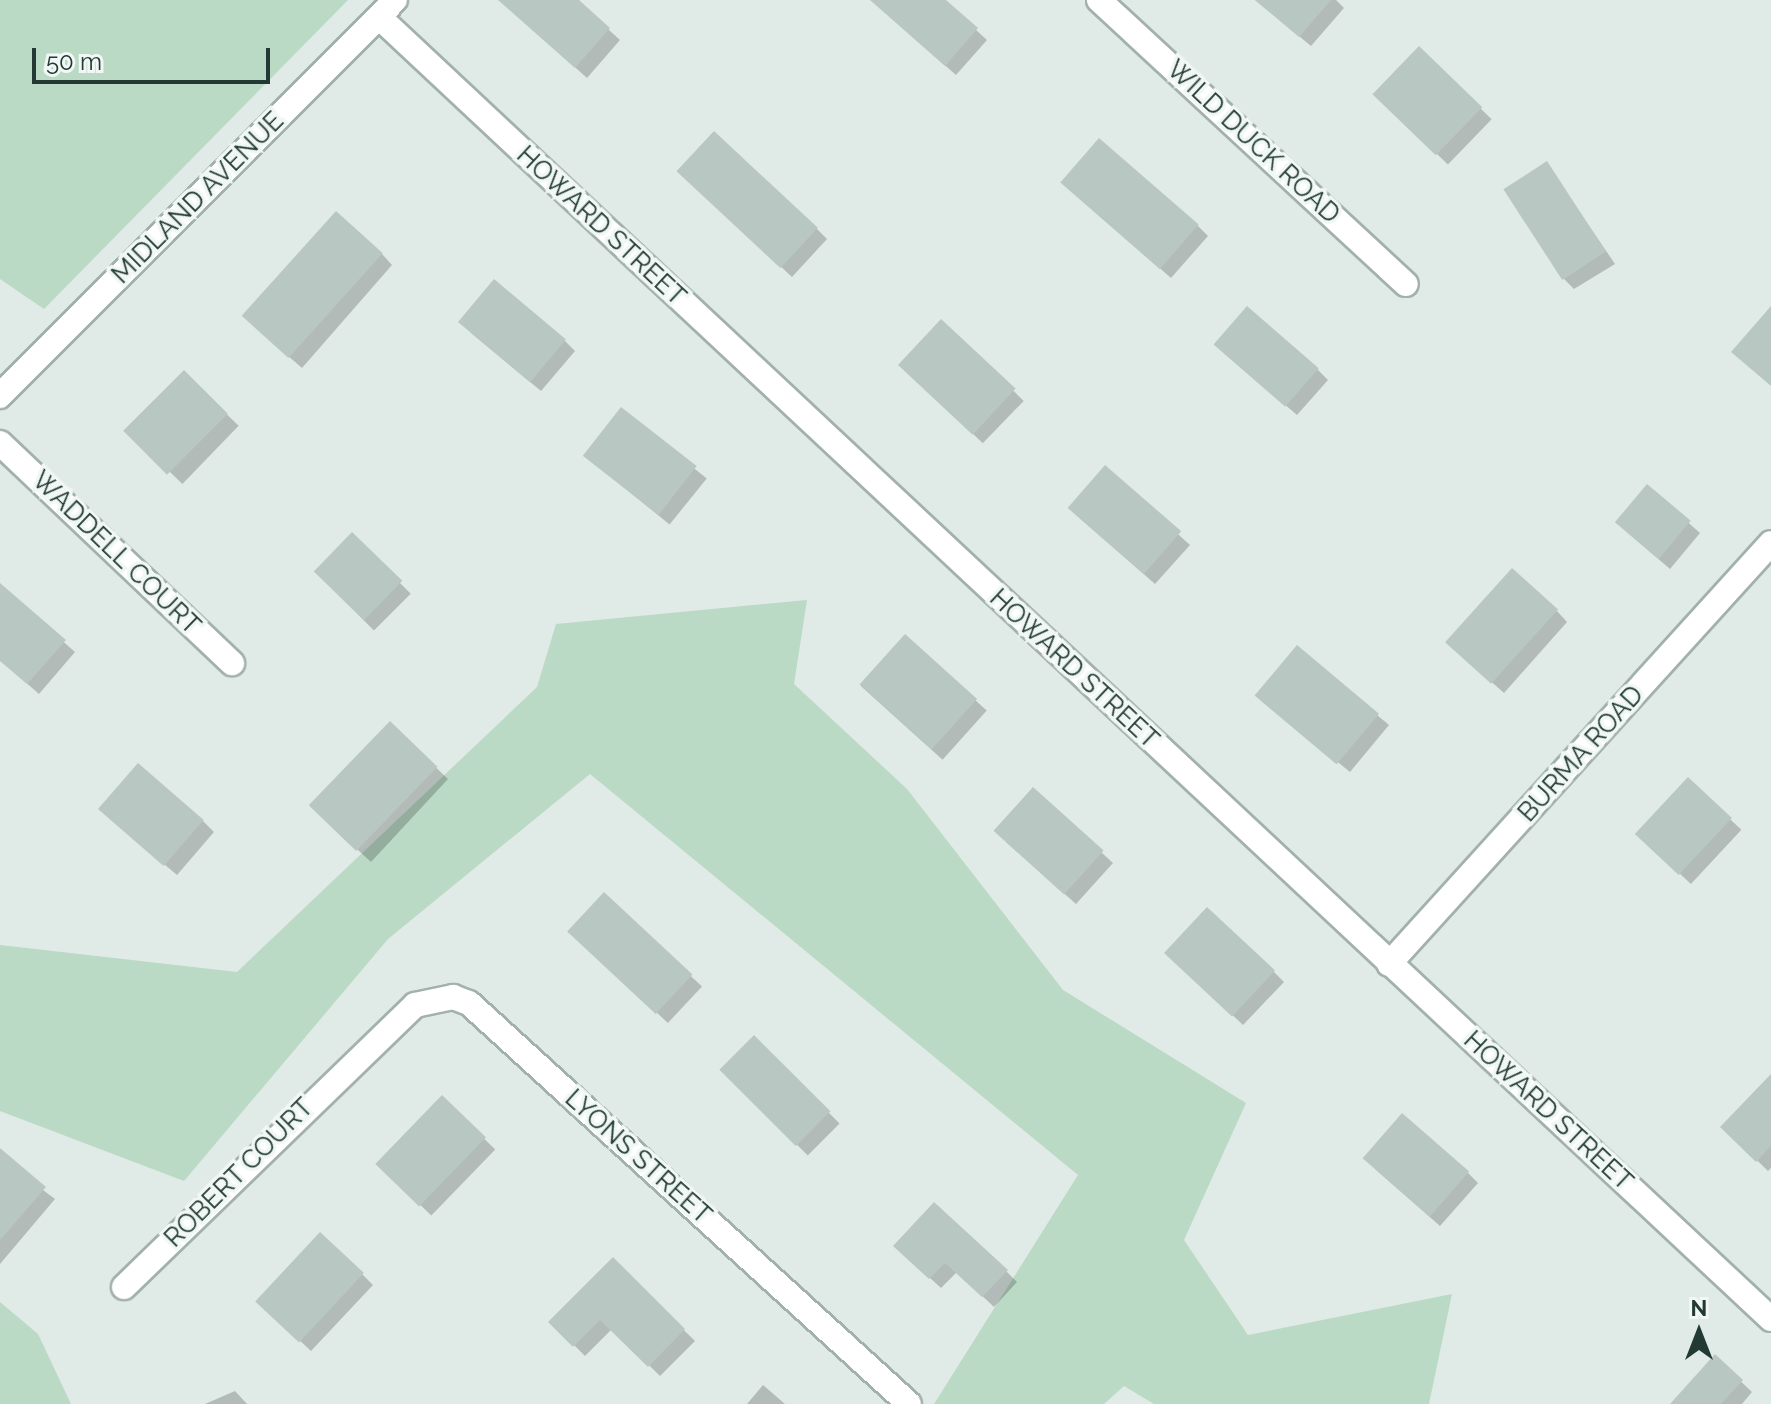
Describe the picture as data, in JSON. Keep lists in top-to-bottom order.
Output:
{
  "streets": {
    "street": [
      "WILD DUCK ROAD",
      "MIDLAND AVENUE",
      "HOWARD STREET",
      "WADDELL COURT",
      "BURMA ROAD",
      "LYONS STREET",
      "ROBERT COURT"
    ]
  },
  "crossings": [
    ["MIDLAND AVENUE", "HOWARD STREET"],
    ["HOWARD STREET", "BURMA ROAD"],
    ["LYONS STREET", "ROBERT COURT"]
  ],
  "scale_bar": "50 m",
  "north": "top"
}
